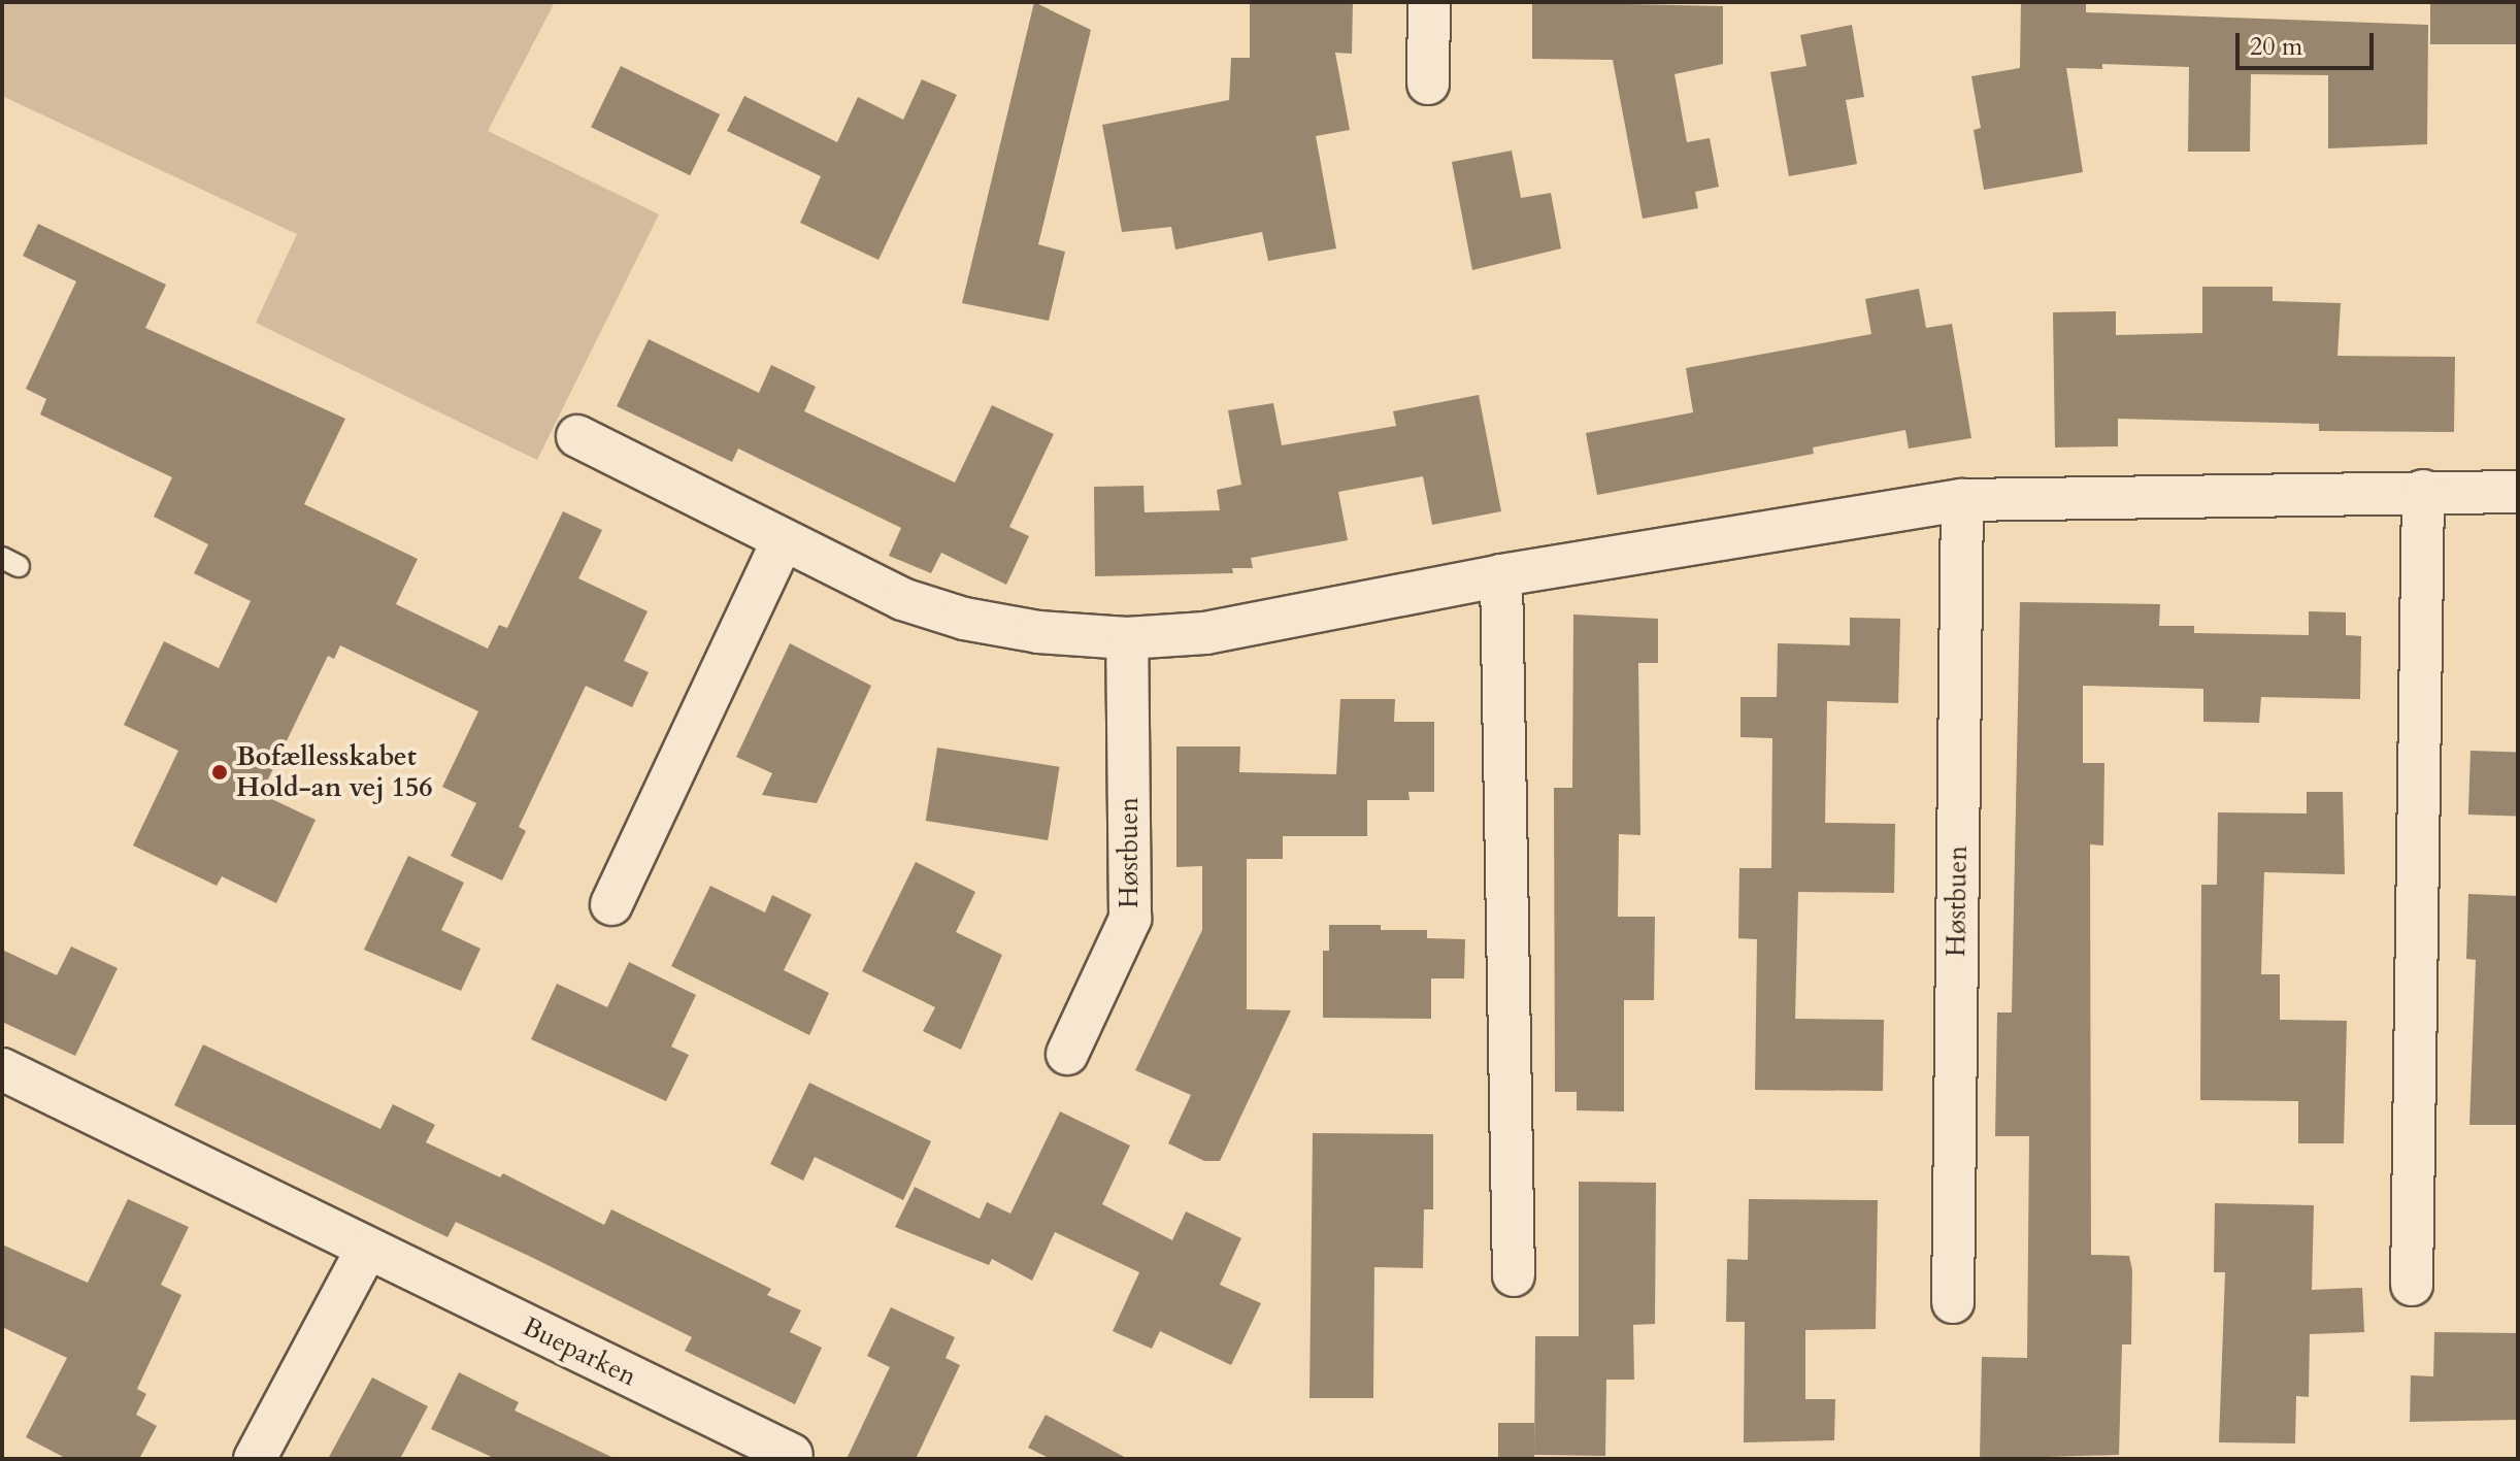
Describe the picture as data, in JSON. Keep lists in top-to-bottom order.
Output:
{
  "streets": {
    "street": ["Høstbuen", "Bueparken"]
  },
  "places": ["Bofællesskabet Hold-an vej 156"],
  "scale_bar": "20 m"
}
